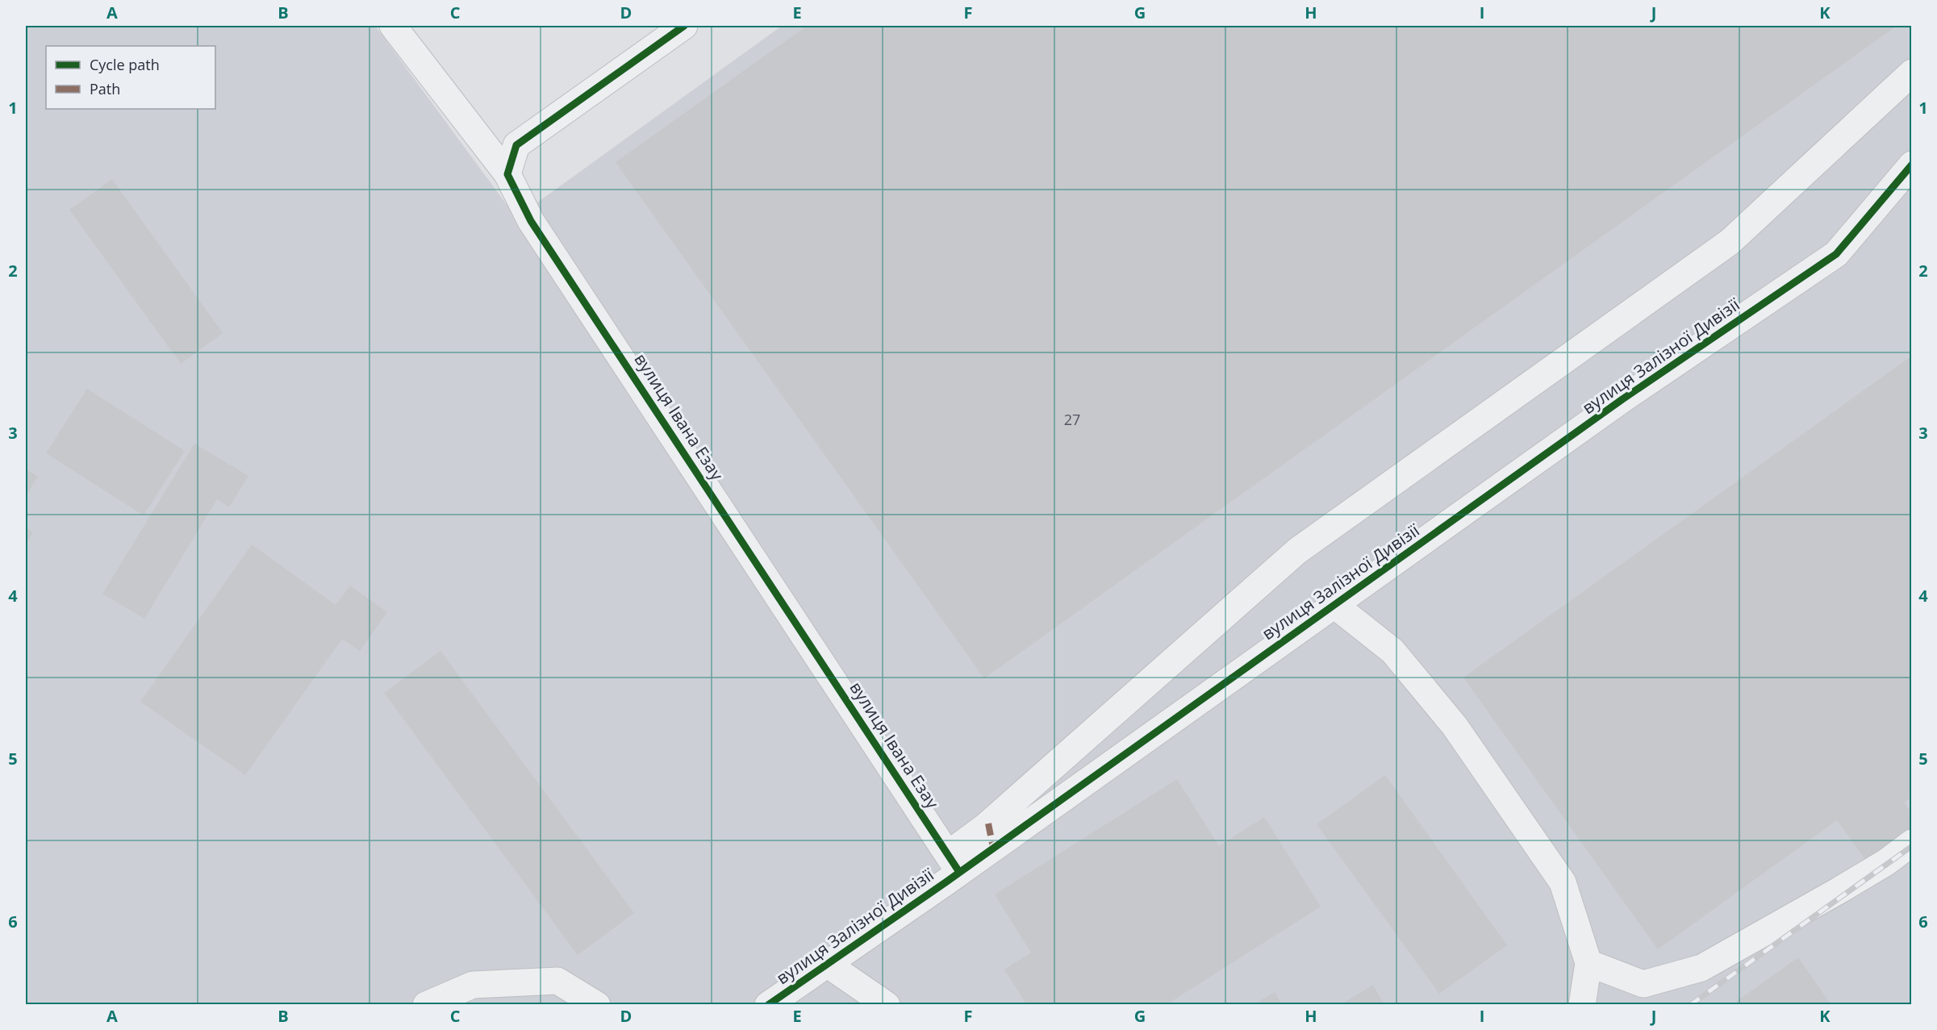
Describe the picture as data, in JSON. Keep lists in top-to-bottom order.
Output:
{
  "streets": {
    "street": ["вулиця Залізної Дивізії", "вулиця Івана Езау"]
  },
  "crossings": [
    ["вулиця Залізної Дивізії", "вулиця Івана Езау"]
  ],
  "house_numbers": ["27"],
  "legend": ["Cycle path", "Path"],
  "grid": {
    "columns": [
      "A",
      "B",
      "C",
      "D",
      "E",
      "F",
      "G",
      "H",
      "I",
      "J",
      "K"
    ],
    "rows": [
      "1",
      "2",
      "3",
      "4",
      "5",
      "6"
    ]
  }
}
